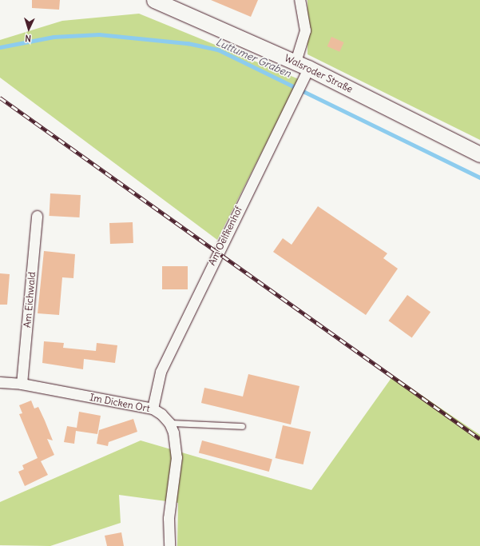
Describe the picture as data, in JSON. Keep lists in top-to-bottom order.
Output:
{
  "streets": {
    "main road": ["Walsroder Straße"],
    "street": ["Am Oelfkenhof", "Am Eichwald", "Im Dicken Ort"]
  },
  "crossings": [
    ["Walsroder Straße", "Am Oelfkenhof"],
    ["Am Oelfkenhof", "Im Dicken Ort"],
    ["Am Eichwald", "Im Dicken Ort"]
  ],
  "water": ["Luttumer Graben"],
  "north": "bottom"
}
